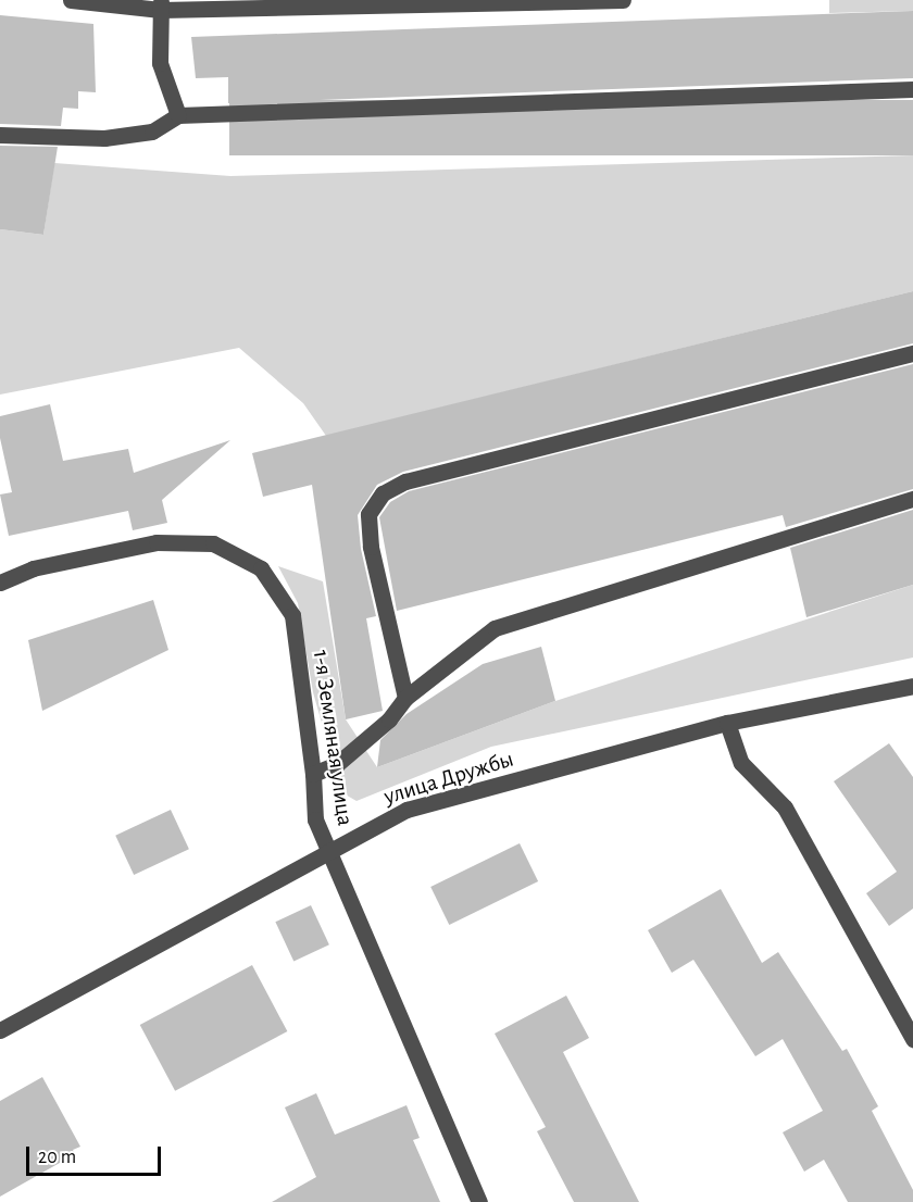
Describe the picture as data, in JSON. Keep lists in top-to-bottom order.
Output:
{
  "streets": {
    "street": ["1-я Земляная улица", "улица Дружбы"]
  },
  "crossings": [
    ["1-я Земляная улица", "улица Дружбы"]
  ],
  "scale_bar": "20 m"
}
